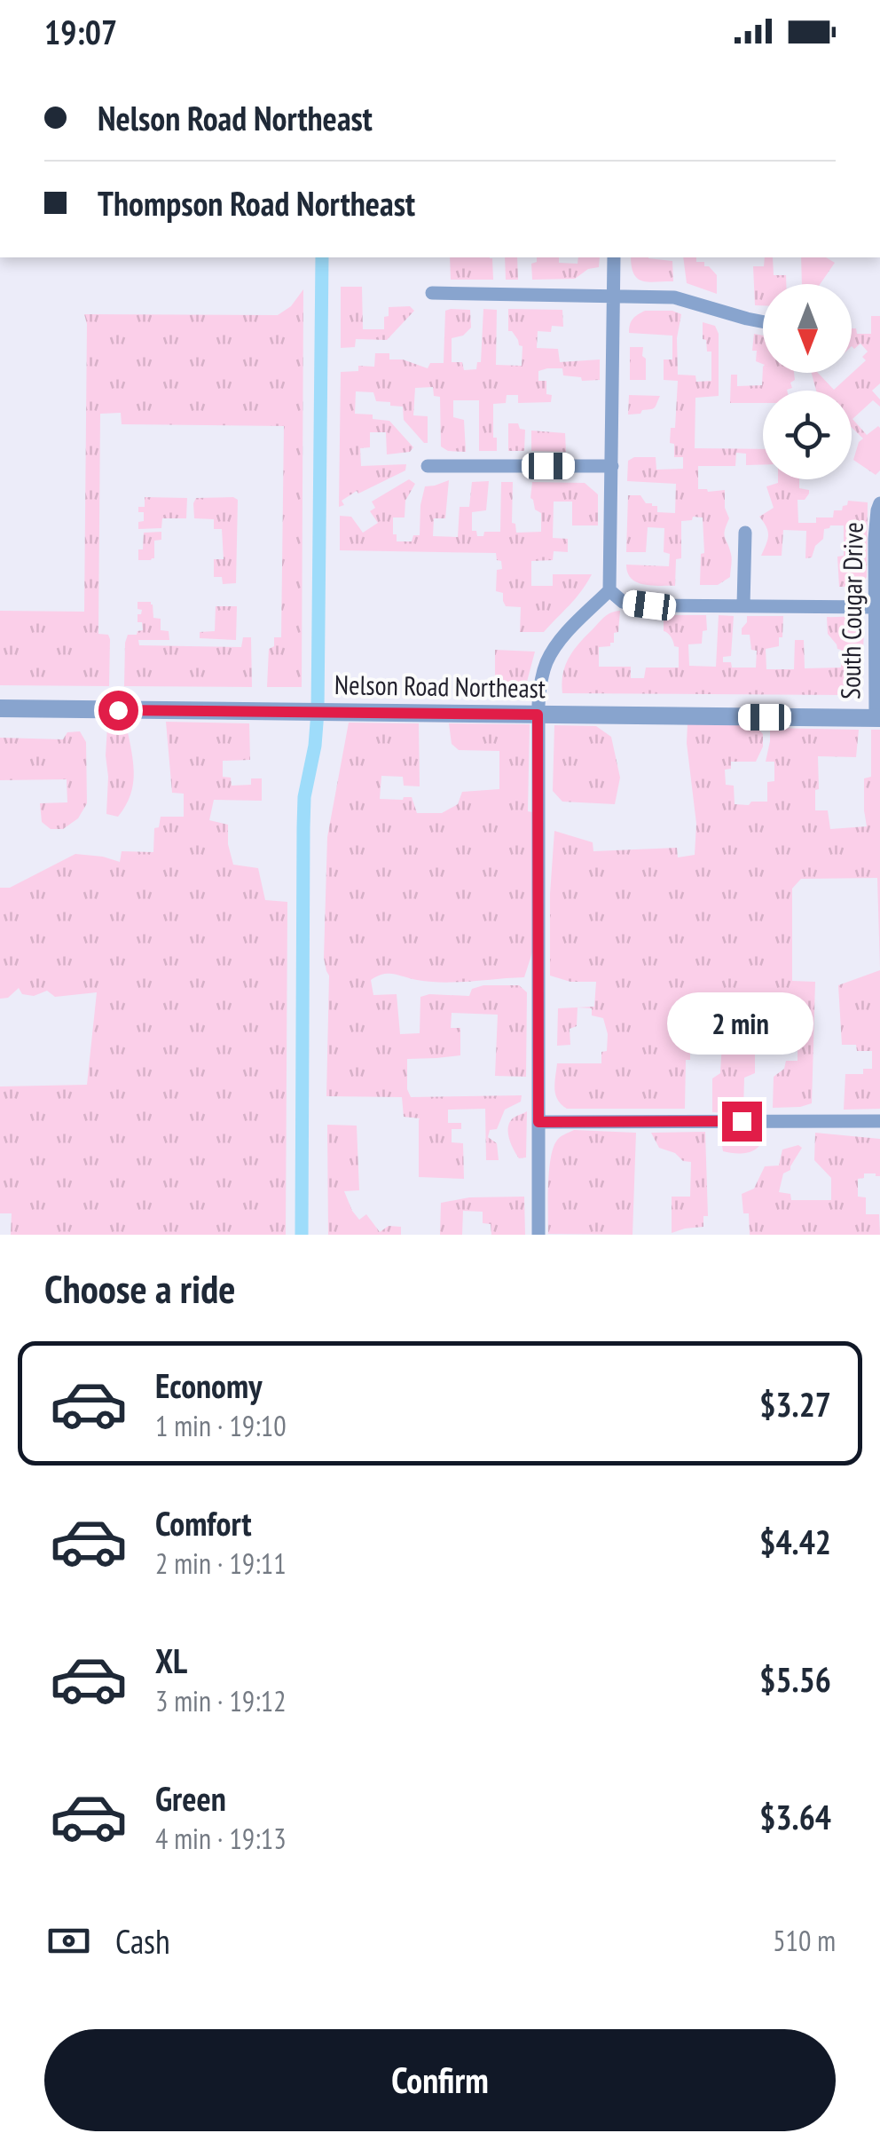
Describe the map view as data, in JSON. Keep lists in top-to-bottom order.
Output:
{
  "streets": {
    "street": ["South Cougar Drive", "Nelson Road Northeast"]
  },
  "crossings": [
    ["South Cougar Drive", "Nelson Road Northeast"]
  ],
  "north": "bottom",
  "page": {
    "status": "19:07",
    "banner": ["Nelson Road Northeast", "Thompson Road Northeast"],
    "bubble": "2 min",
    "heading": "Choose a ride",
    "list": [
      {
        "name": "Economy",
        "note": "1 min · 19:10",
        "value": "$3.27"
      },
      {
        "name": "Comfort",
        "note": "2 min · 19:11",
        "value": "$4.42"
      },
      {
        "name": "XL",
        "note": "3 min · 19:12",
        "value": "$5.56"
      },
      {
        "name": "Green",
        "note": "4 min · 19:13",
        "value": "$3.64"
      }
    ],
    "pay": ["Cash", "510 m"],
    "buttons": "Confirm"
  }
}
